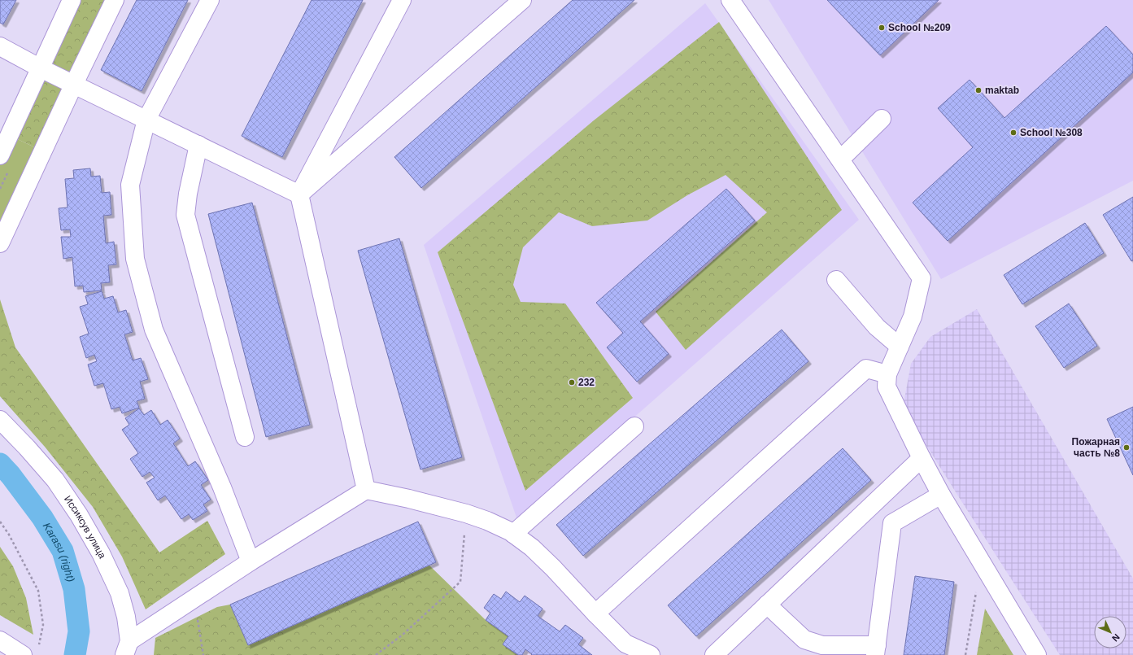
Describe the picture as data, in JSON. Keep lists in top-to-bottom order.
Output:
{
  "streets": {
    "street": ["Иссиксув улица"]
  },
  "water": ["Karasu (right)"],
  "places": [
    "School №209",
    "maktab",
    "School №308",
    "232",
    "Пожарная часть №8"
  ],
  "north": "bottom right"
}
